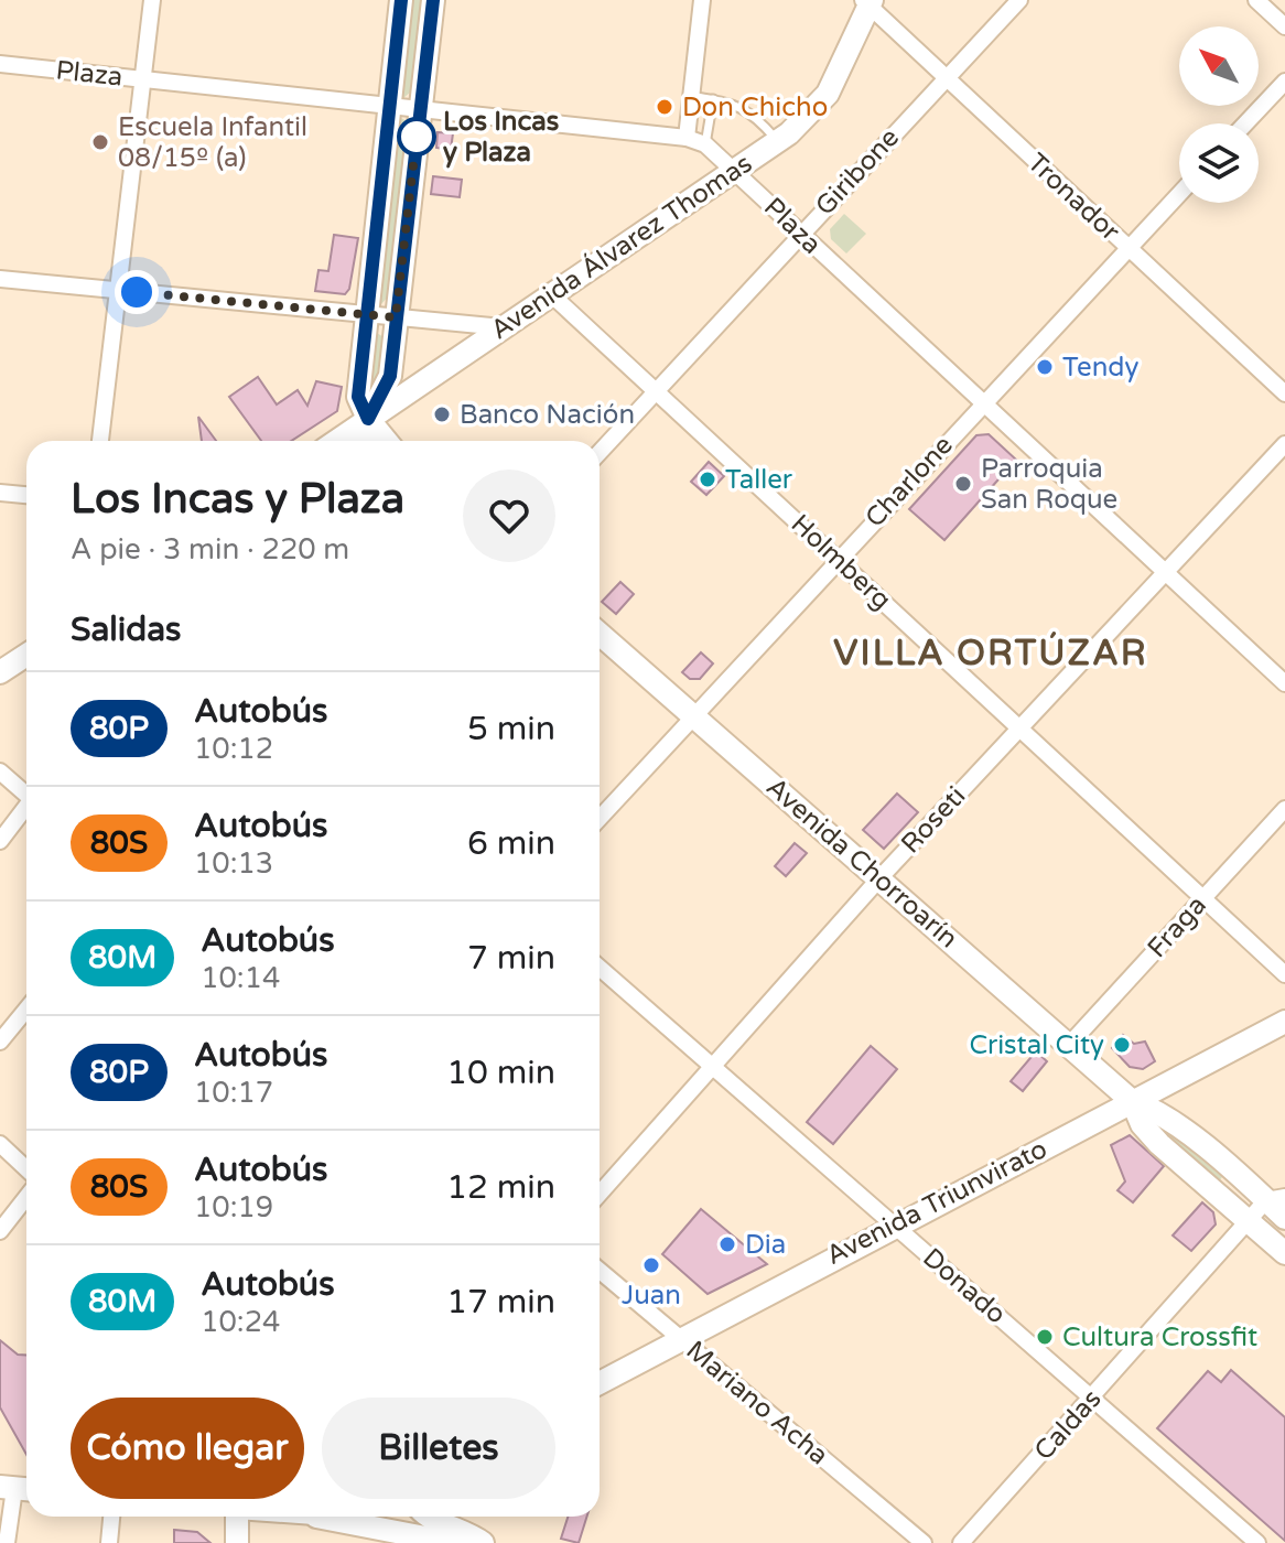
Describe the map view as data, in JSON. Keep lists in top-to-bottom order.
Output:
{
  "streets": {
    "main road": ["Avenida Álvarez Thomas", "Avenida Chorroarín", "Avenida Triunvirato"],
    "street": [
      "Plaza",
      "Giribone",
      "Tronador",
      "Charlone",
      "Holmberg",
      "Roseti",
      "Fraga",
      "Donado",
      "Mariano Acha",
      "Caldas"
    ]
  },
  "crossings": [
    ["Plaza", "Giribone"],
    ["Plaza", "Avenida Álvarez Thomas"],
    ["Plaza", "Charlone"],
    ["Plaza", "Roseti"],
    ["Giribone", "Tronador"],
    ["Giribone", "Holmberg"],
    ["Tronador", "Avenida Álvarez Thomas"],
    ["Tronador", "Charlone"],
    ["Avenida Álvarez Thomas", "Holmberg"],
    ["Charlone", "Holmberg"],
    ["Charlone", "Avenida Chorroarín"],
    ["Holmberg", "Roseti"],
    ["Holmberg", "Fraga"],
    ["Roseti", "Avenida Chorroarín"],
    ["Roseti", "Donado"],
    ["Avenida Chorroarín", "Fraga"],
    ["Avenida Chorroarín", "Avenida Triunvirato"],
    ["Avenida Chorroarín", "Caldas"],
    ["Avenida Triunvirato", "Donado"],
    ["Avenida Triunvirato", "Mariano Acha"],
    ["Donado", "Caldas"]
  ],
  "districts": ["VILLA ORTÚZAR"],
  "places": [
    "Don Chicho",
    "Los Incas y Plaza",
    "Escuela Infantil 08/15º (a)",
    "Tendy",
    "Banco Nación",
    "Taller",
    "Parroquia San Roque",
    "Cristal City",
    "Dia",
    "Juan",
    "Cultura Crossfit"
  ],
  "lines": ["bus line 80P"],
  "north": "top left",
  "page": {
    "heading": [
      ["Los Incas y Plaza", "A pie · 3 min · 220 m"],
      "Salidas"
    ],
    "list": [
      {
        "mark": "80P",
        "name": "Autobús",
        "note": "10:12",
        "value": "5 min"
      },
      {
        "mark": "80S",
        "name": "Autobús",
        "note": "10:13",
        "value": "6 min"
      },
      {
        "mark": "80M",
        "name": "Autobús",
        "note": "10:14",
        "value": "7 min"
      },
      {
        "mark": "80P",
        "name": "Autobús",
        "note": "10:17",
        "value": "10 min"
      },
      {
        "mark": "80S",
        "name": "Autobús",
        "note": "10:19",
        "value": "12 min"
      },
      {
        "mark": "80M",
        "name": "Autobús",
        "note": "10:24",
        "value": "17 min"
      }
    ],
    "buttons": ["Cómo llegar", "Billetes"]
  }
}
